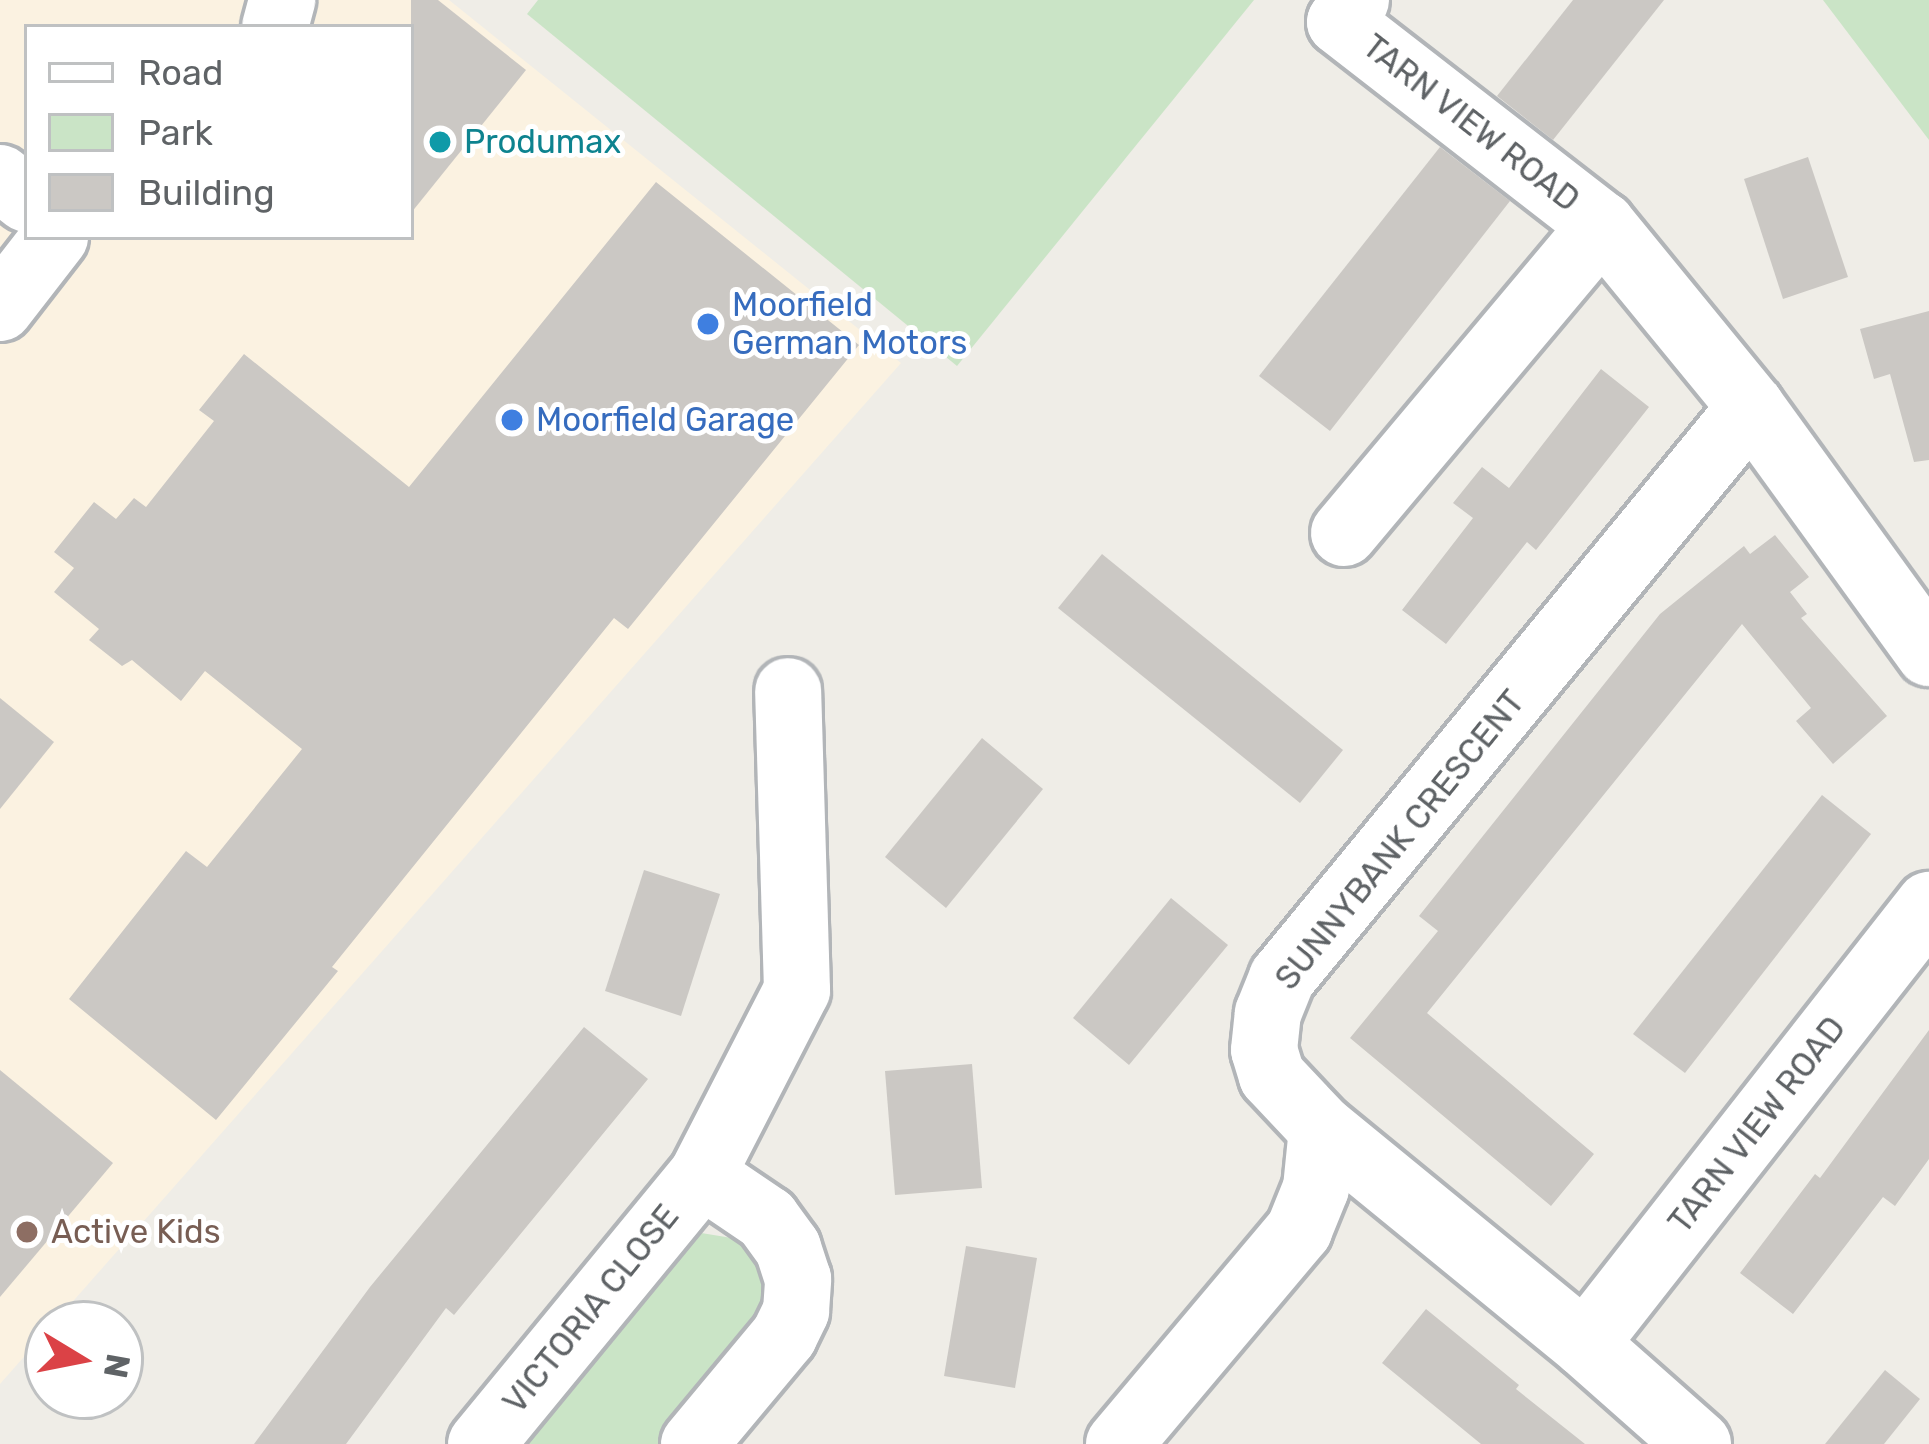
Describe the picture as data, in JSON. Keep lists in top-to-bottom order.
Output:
{
  "streets": {
    "street": ["TARN VIEW ROAD", "SUNNYBANK CRESCENT", "VICTORIA CLOSE"]
  },
  "crossings": [
    ["TARN VIEW ROAD", "SUNNYBANK CRESCENT"]
  ],
  "places": [
    "Produmax",
    "Moorfield German Motors",
    "Moorfield Garage",
    "Active Kids"
  ],
  "legend": ["Road", "Park", "Building"],
  "north": "right"
}
